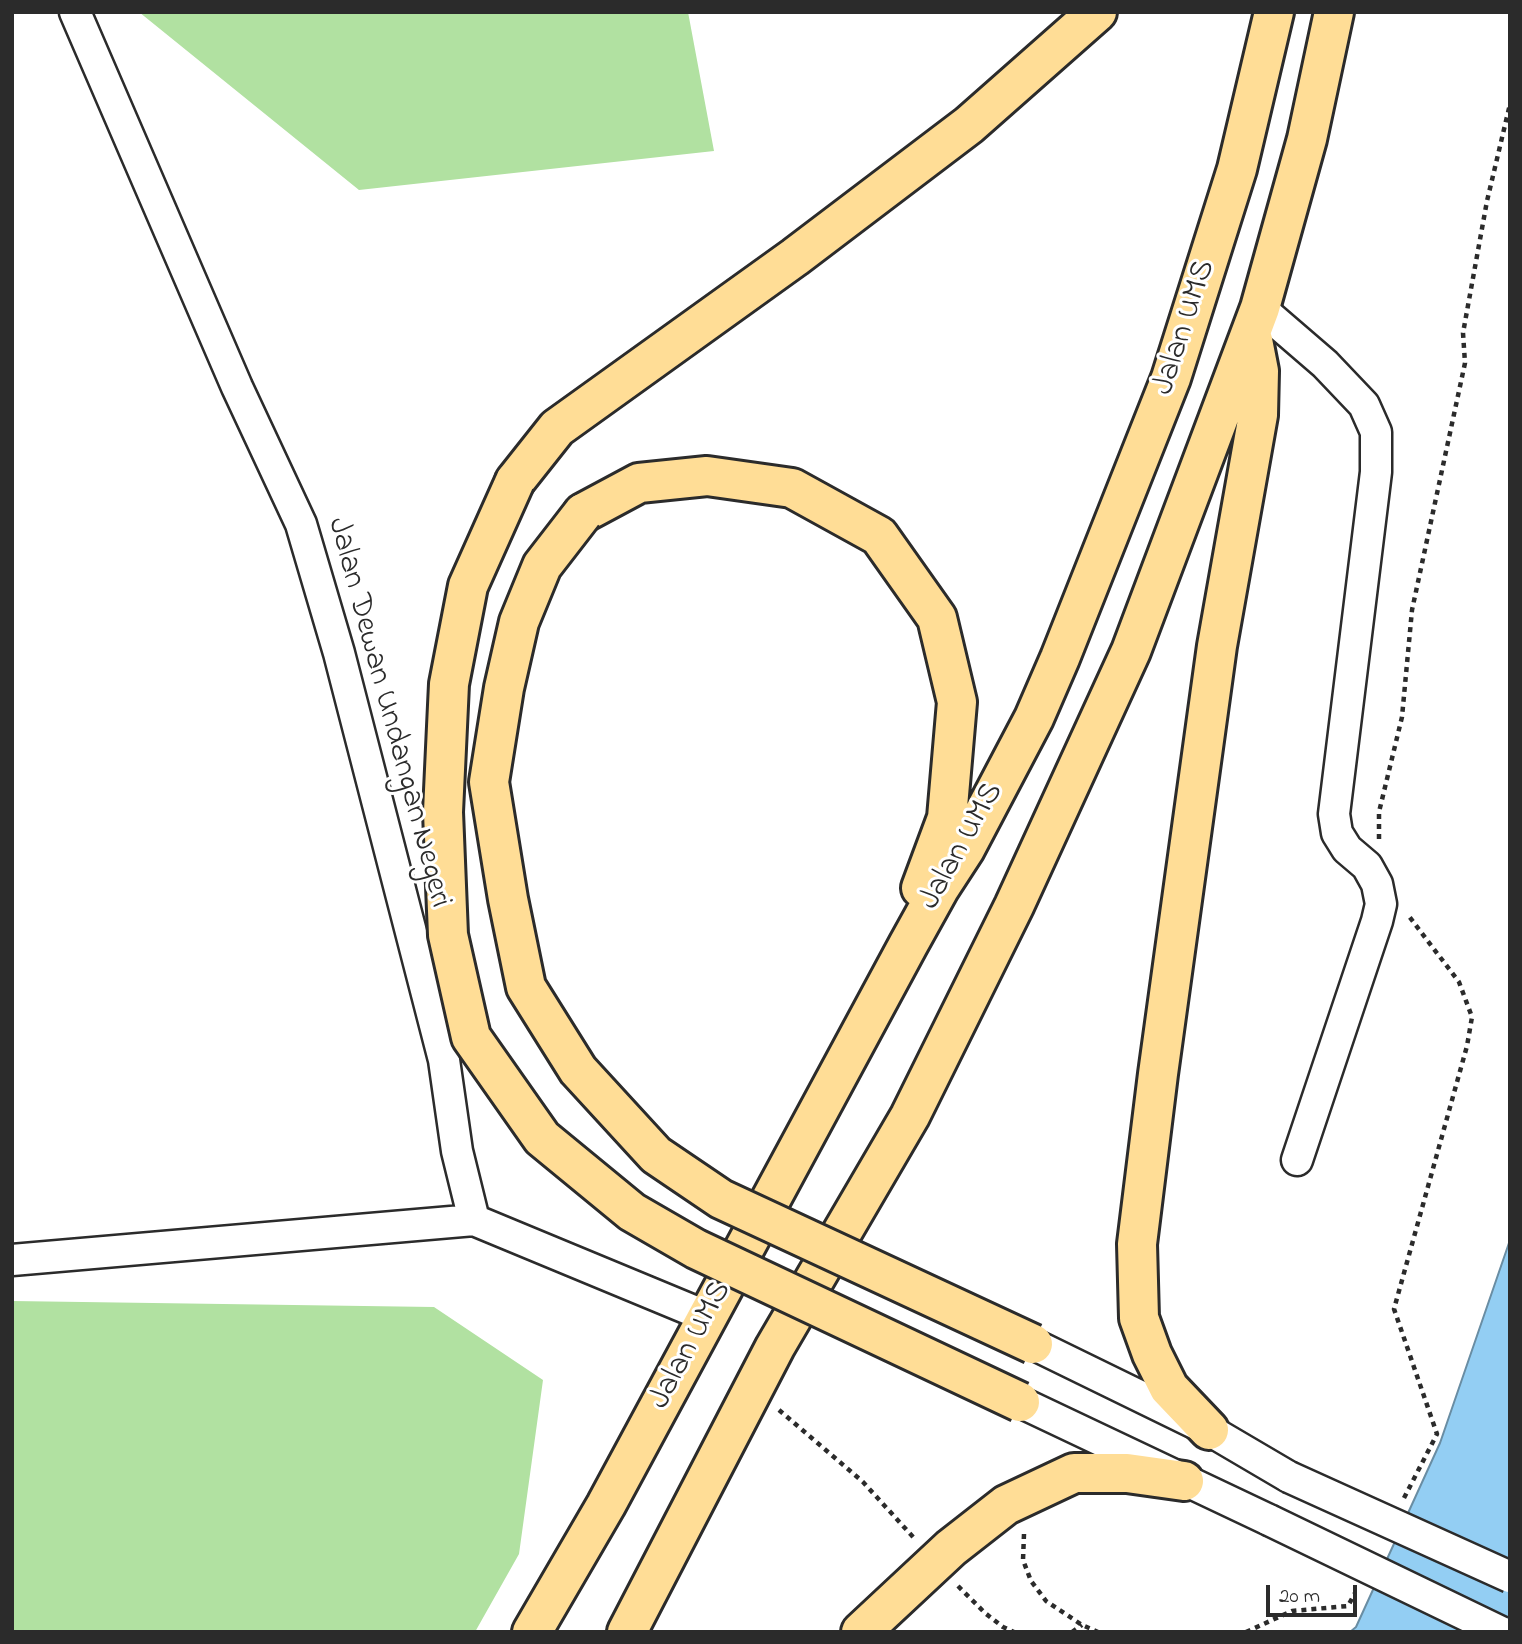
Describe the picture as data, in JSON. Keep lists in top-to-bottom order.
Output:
{
  "streets": {
    "highway": ["Jalan UMS"],
    "street": ["Jalan Dewan Undangan Negeri"]
  },
  "scale_bar": "20 m"
}
